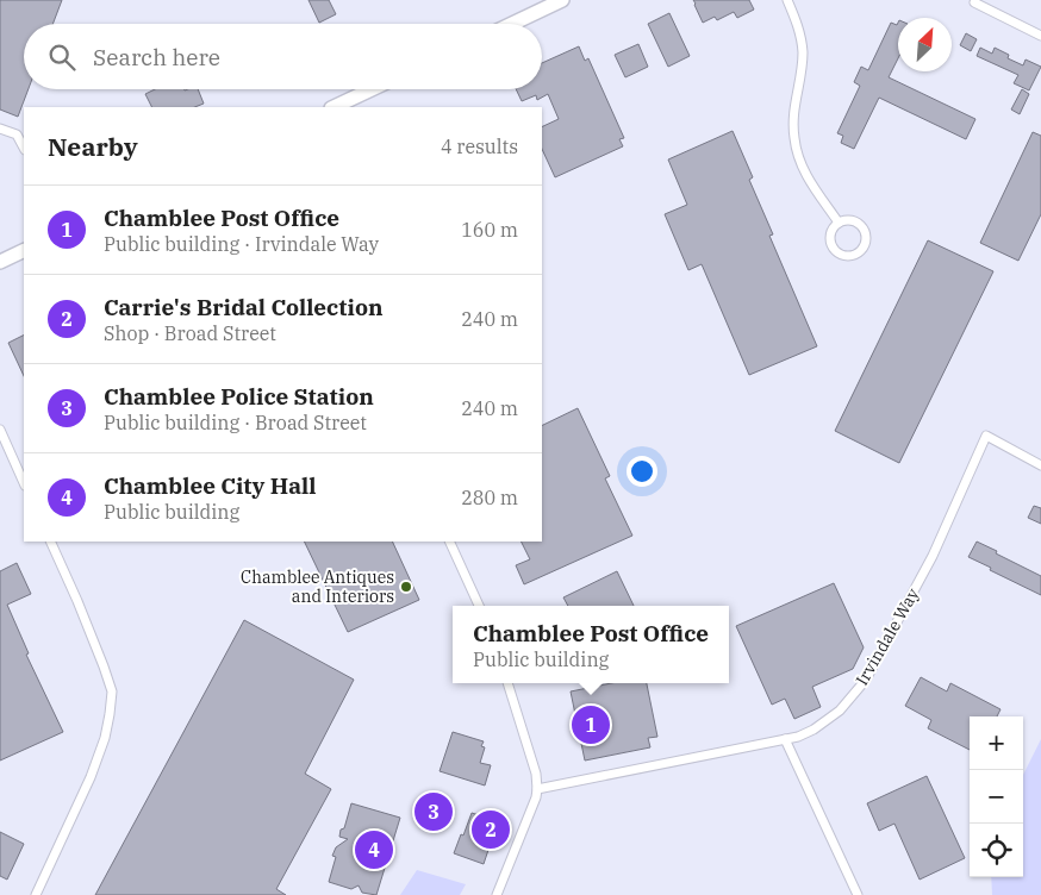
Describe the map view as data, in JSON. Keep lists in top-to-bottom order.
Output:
{
  "streets": {
    "street": ["Irvindale Way"]
  },
  "places": ["Chamblee Antiques and Interiors"],
  "north": "top right",
  "page": {
    "search": "Search here",
    "heading": ["Nearby", "4 results"],
    "list": [
      {
        "mark": "1",
        "name": "Chamblee Post Office",
        "note": "Public building · Irvindale Way",
        "value": "160 m"
      },
      {
        "mark": "2",
        "name": "Carrie's Bridal Collection",
        "note": "Shop · Broad Street",
        "value": "240 m"
      },
      {
        "mark": "3",
        "name": "Chamblee Police Station",
        "note": "Public building · Broad Street",
        "value": "240 m"
      },
      {
        "mark": "4",
        "name": "Chamblee City Hall",
        "note": "Public building",
        "value": "280 m"
      }
    ],
    "popup": ["Chamblee Post Office", "Public building"],
    "pins": [
      "1",
      "3",
      "2",
      "4"
    ],
    "map_buttons": ["+", "−"]
  }
}
